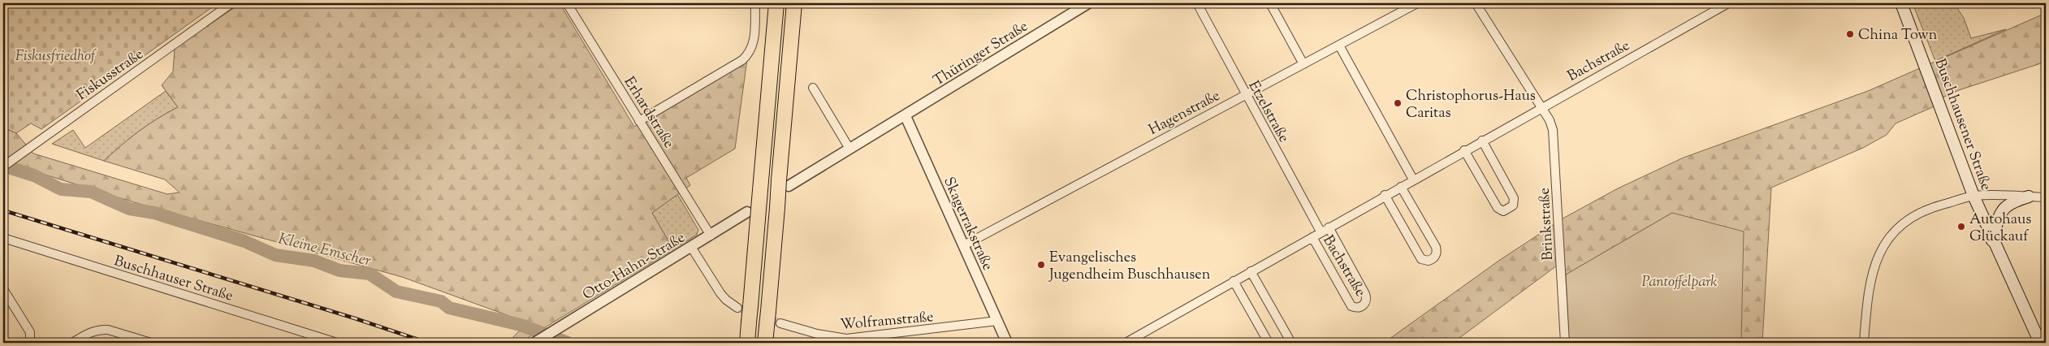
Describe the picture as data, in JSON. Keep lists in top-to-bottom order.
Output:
{
  "streets": {
    "main road": ["Buschhausener Straße"],
    "street": [
      "Thüringer Straße",
      "Bachstraße",
      "Fiskusstraße",
      "Etzelstraße",
      "Erhardstraße",
      "Hagenstraße",
      "Skagerrakstraße",
      "Brinkstraße",
      "Otto-Hahn-Straße",
      "Buschhauser Straße",
      "Wolframstraße"
    ]
  },
  "crossings": [
    ["Thüringer Straße", "Skagerrakstraße"],
    ["Bachstraße", "Etzelstraße"],
    ["Bachstraße", "Brinkstraße"],
    ["Etzelstraße", "Hagenstraße"],
    ["Erhardstraße", "Otto-Hahn-Straße"],
    ["Hagenstraße", "Skagerrakstraße"],
    ["Skagerrakstraße", "Wolframstraße"]
  ],
  "water": ["Kleine Emscher"],
  "parks": ["Fiskusfriedhof", "Pantoffelpark"],
  "places": [
    "China Town",
    "Christophorus-Haus Caritas",
    "Autohaus Glückauf",
    "Evangelisches Jugendheim Buschhausen"
  ]
}
